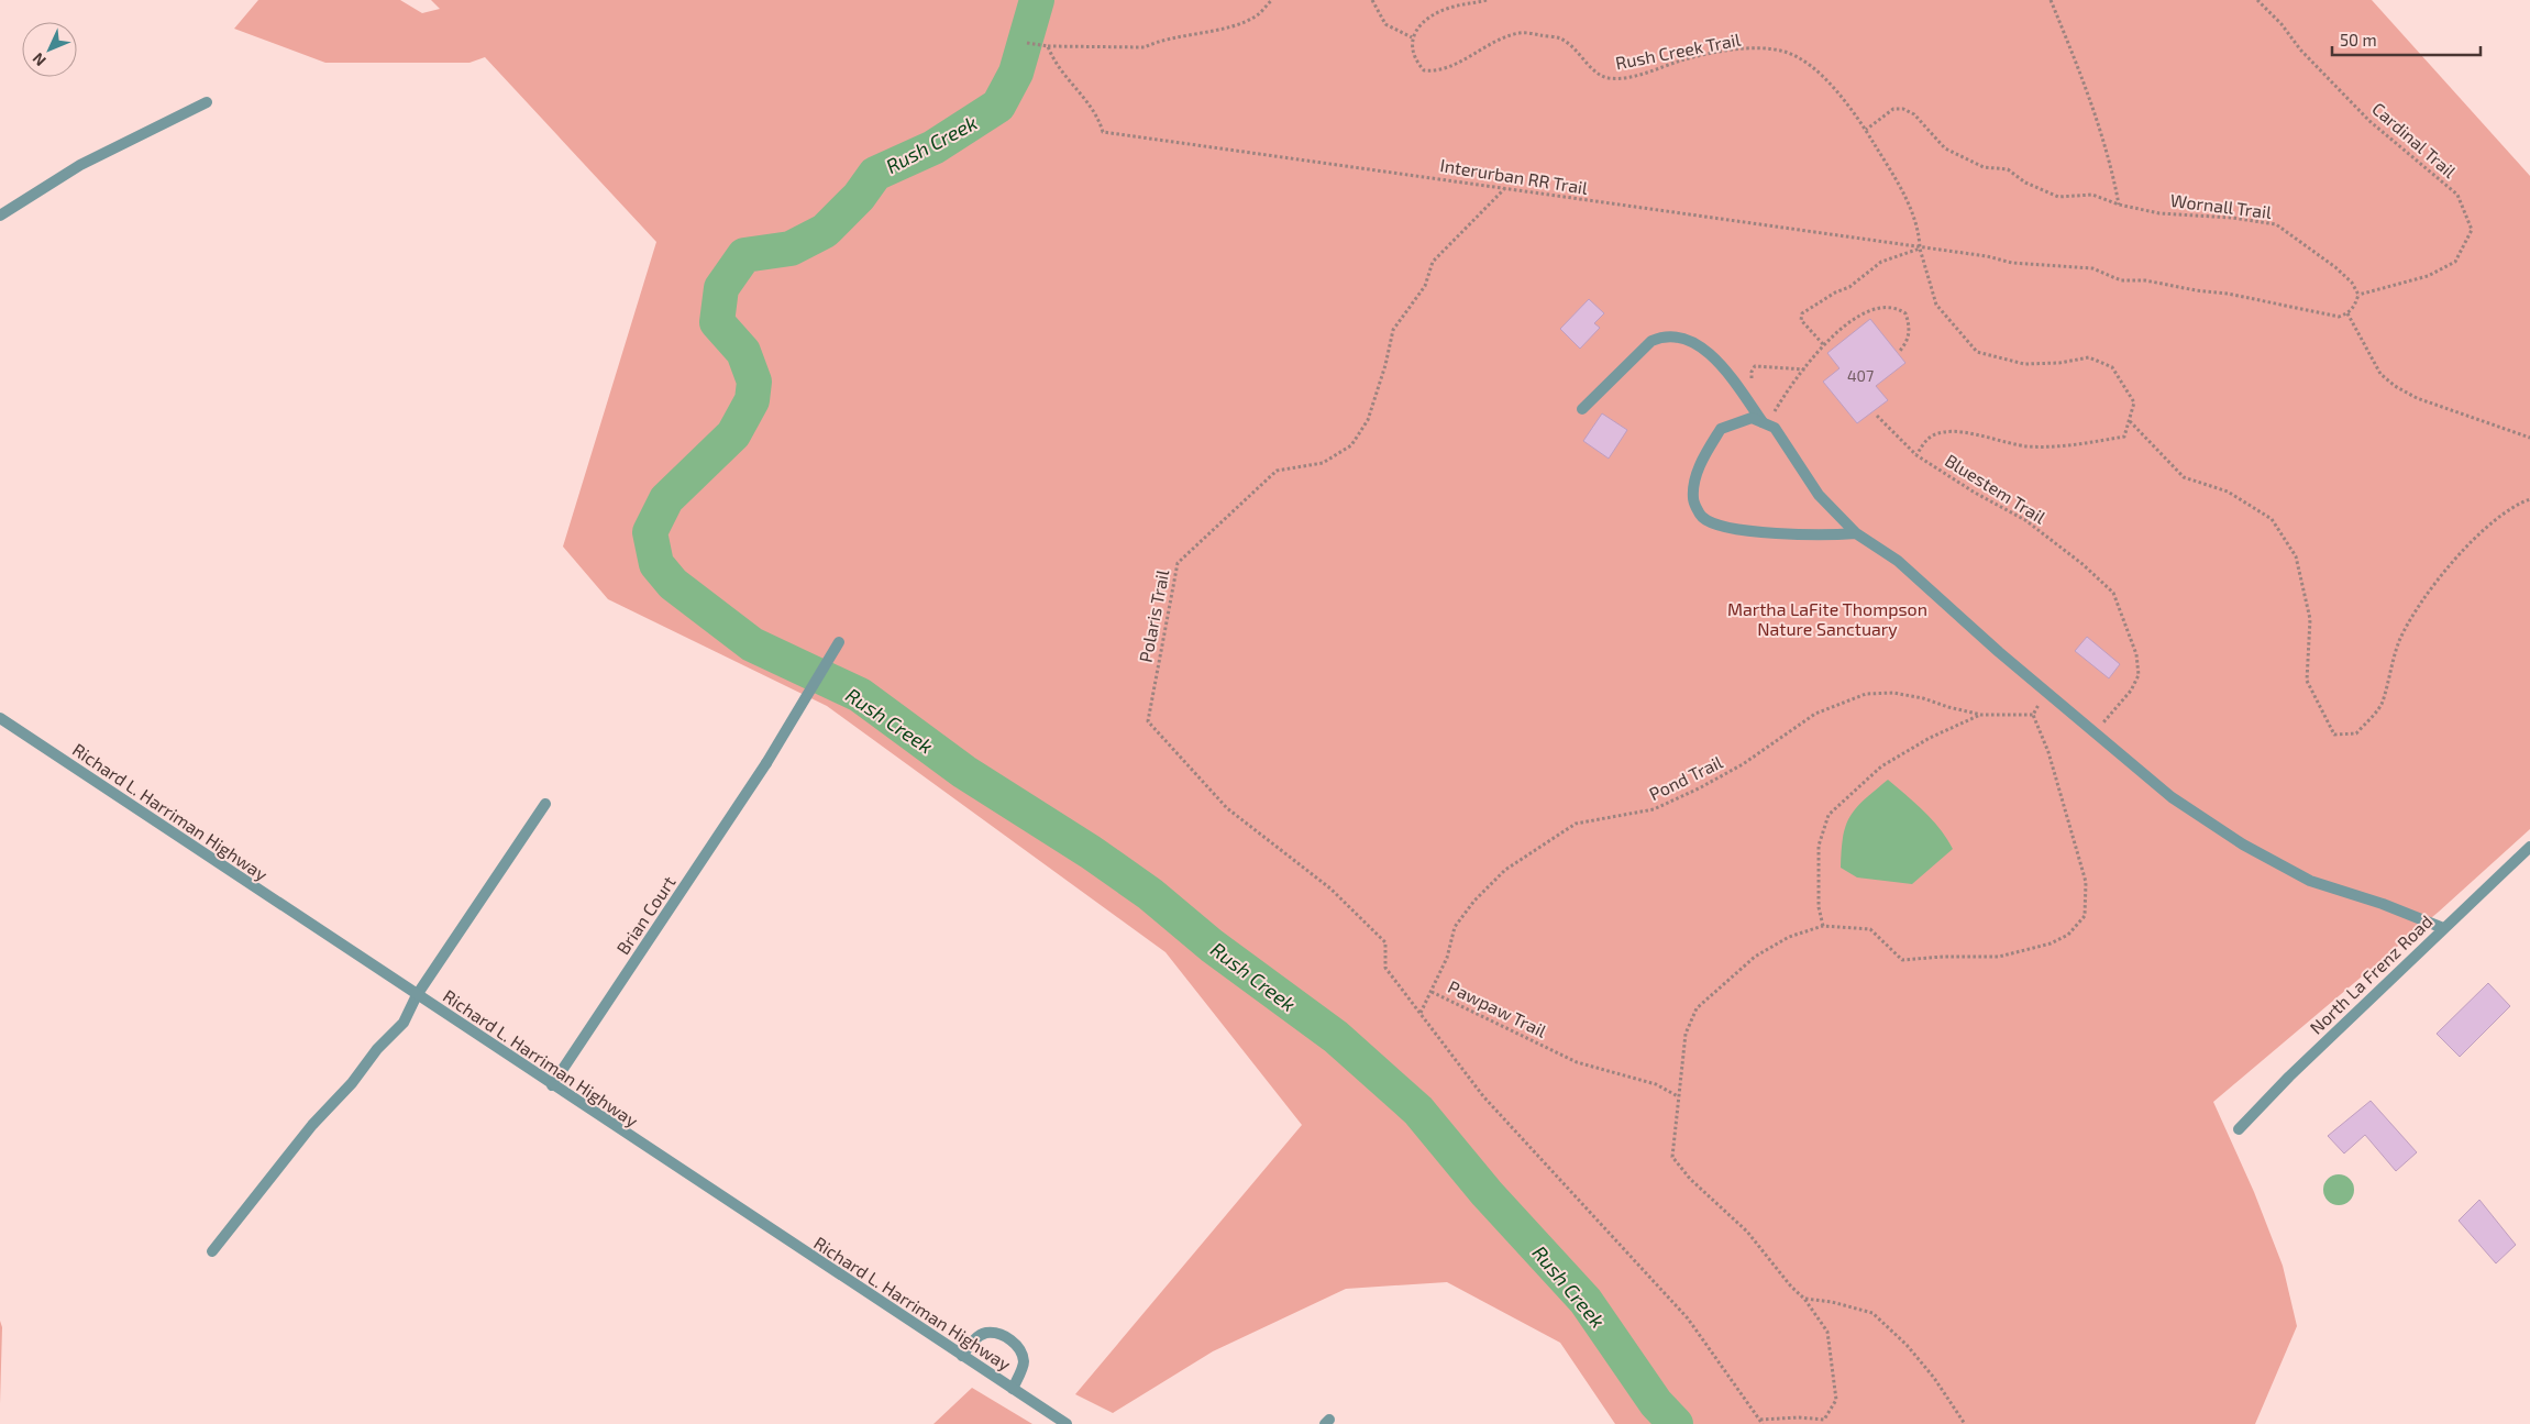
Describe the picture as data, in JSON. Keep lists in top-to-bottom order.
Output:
{
  "streets": {
    "street": ["Richard L. Harriman Highway", "Brian Court", "North La Frenz Road"],
    "path": [
      "Rush Creek Trail",
      "Cardinal Trail",
      "Interurban RR Trail",
      "Wornall Trail",
      "Bluestem Trail",
      "Polaris Trail",
      "Pond Trail",
      "Pawpaw Trail"
    ]
  },
  "crossings": [
    ["Rush Creek Trail", "Wornall Trail"],
    ["Cardinal Trail", "Wornall Trail"],
    ["Interurban RR Trail", "Polaris Trail"],
    ["Polaris Trail", "Pawpaw Trail"],
    ["Pond Trail", "Pawpaw Trail"],
    ["Richard L. Harriman Highway", "Brian Court"]
  ],
  "water": ["Rush Creek"],
  "parks": ["Martha LaFite Thompson Nature Sanctuary"],
  "house_numbers": ["407"],
  "scale_bar": "50 m",
  "north": "bottom left"
}
